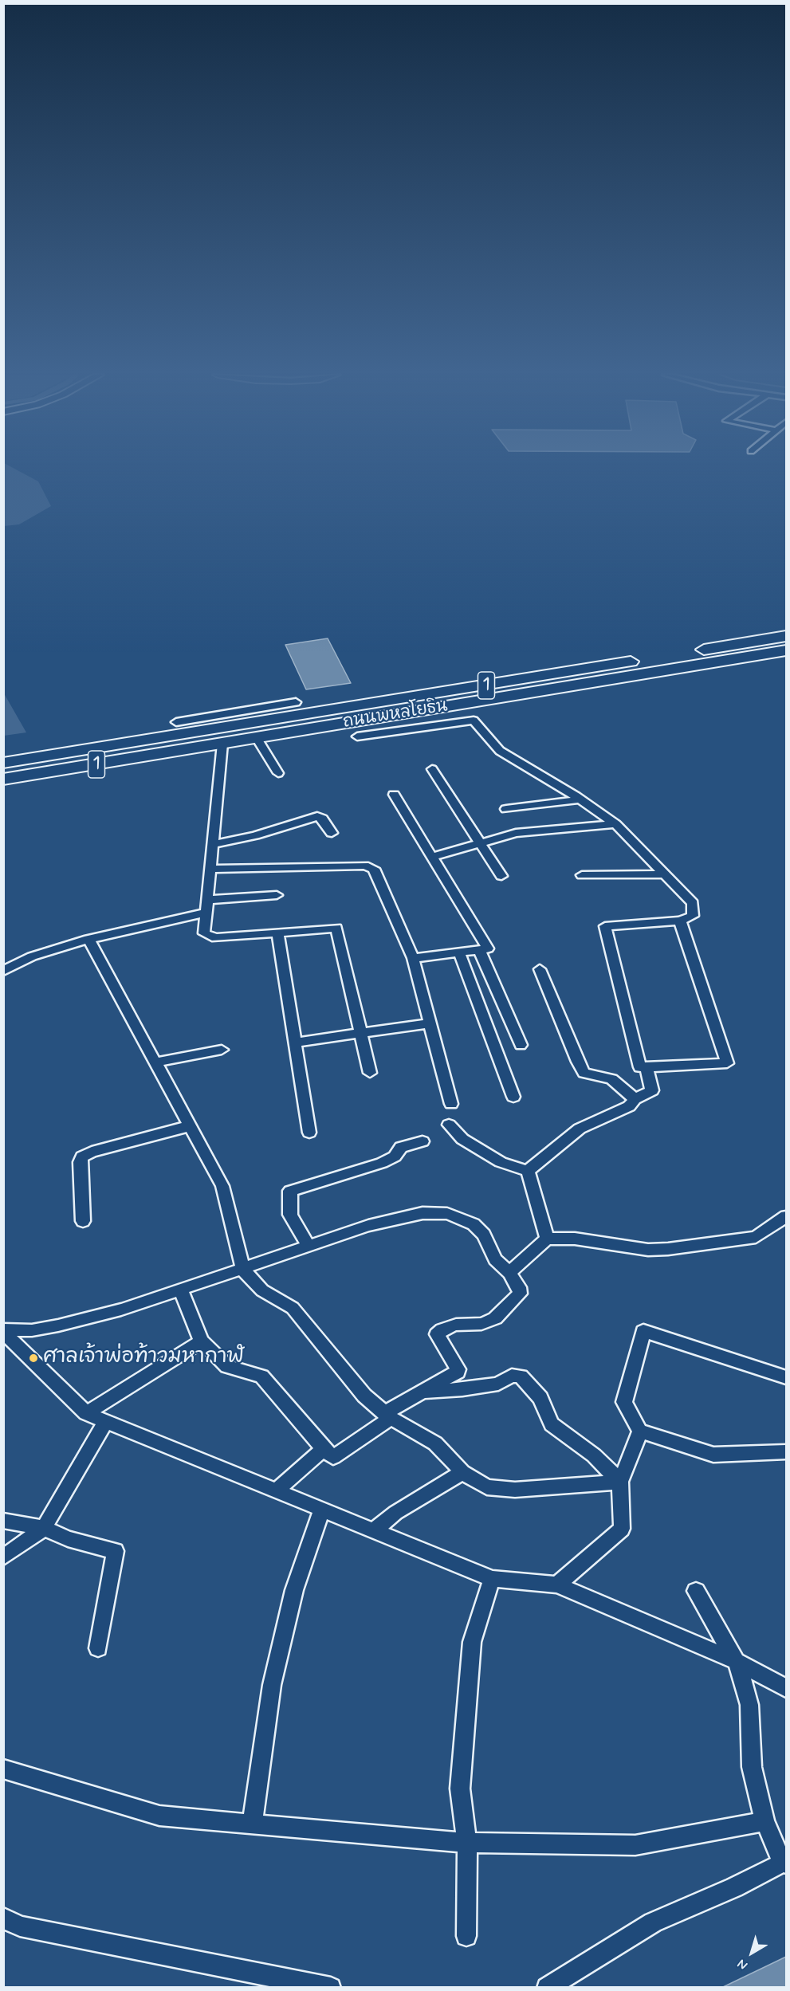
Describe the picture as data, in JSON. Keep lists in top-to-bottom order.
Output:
{
  "streets": {
    "highway": ["1", "ถนนพหลโยธิน"]
  },
  "places": ["ศาลเจ้าพ่อท้าวมหากาฬ"],
  "north": "bottom left"
}
